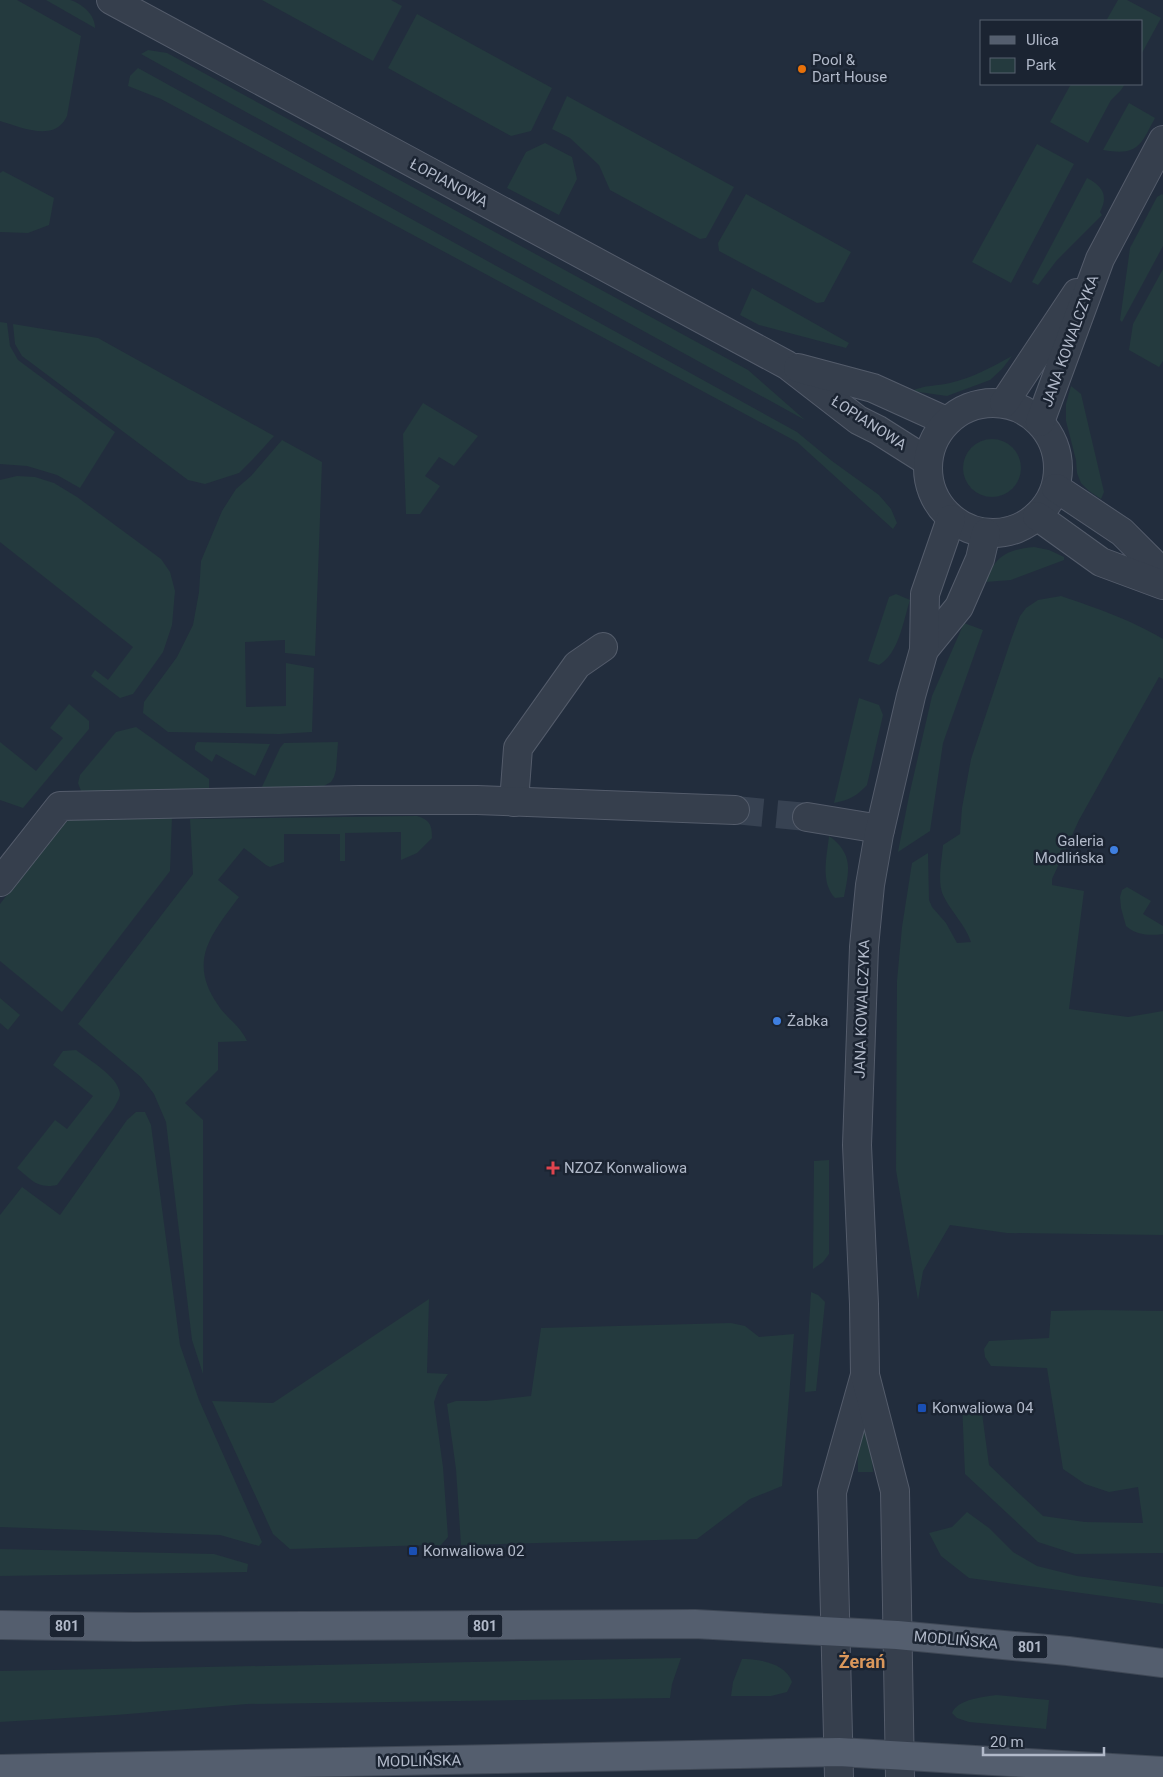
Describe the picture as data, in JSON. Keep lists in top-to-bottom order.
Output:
{
  "streets": {
    "main road": ["801", "MODLIŃSKA"],
    "street": ["ŁOPIANOWA", "JANA KOWALCZYKA"]
  },
  "crossings": [
    ["ŁOPIANOWA", "JANA KOWALCZYKA"],
    ["JANA KOWALCZYKA", "MODLIŃSKA"]
  ],
  "districts": ["Żerań"],
  "places": {
    "other": ["Pool & Dart House", "Galeria Modlińska", "Żabka"],
    "health": ["NZOZ Konwaliowa"],
    "transit": ["Konwaliowa 04", "Konwaliowa 02"]
  },
  "legend": ["Ulica", "Park"],
  "scale_bar": "20 m"
}
